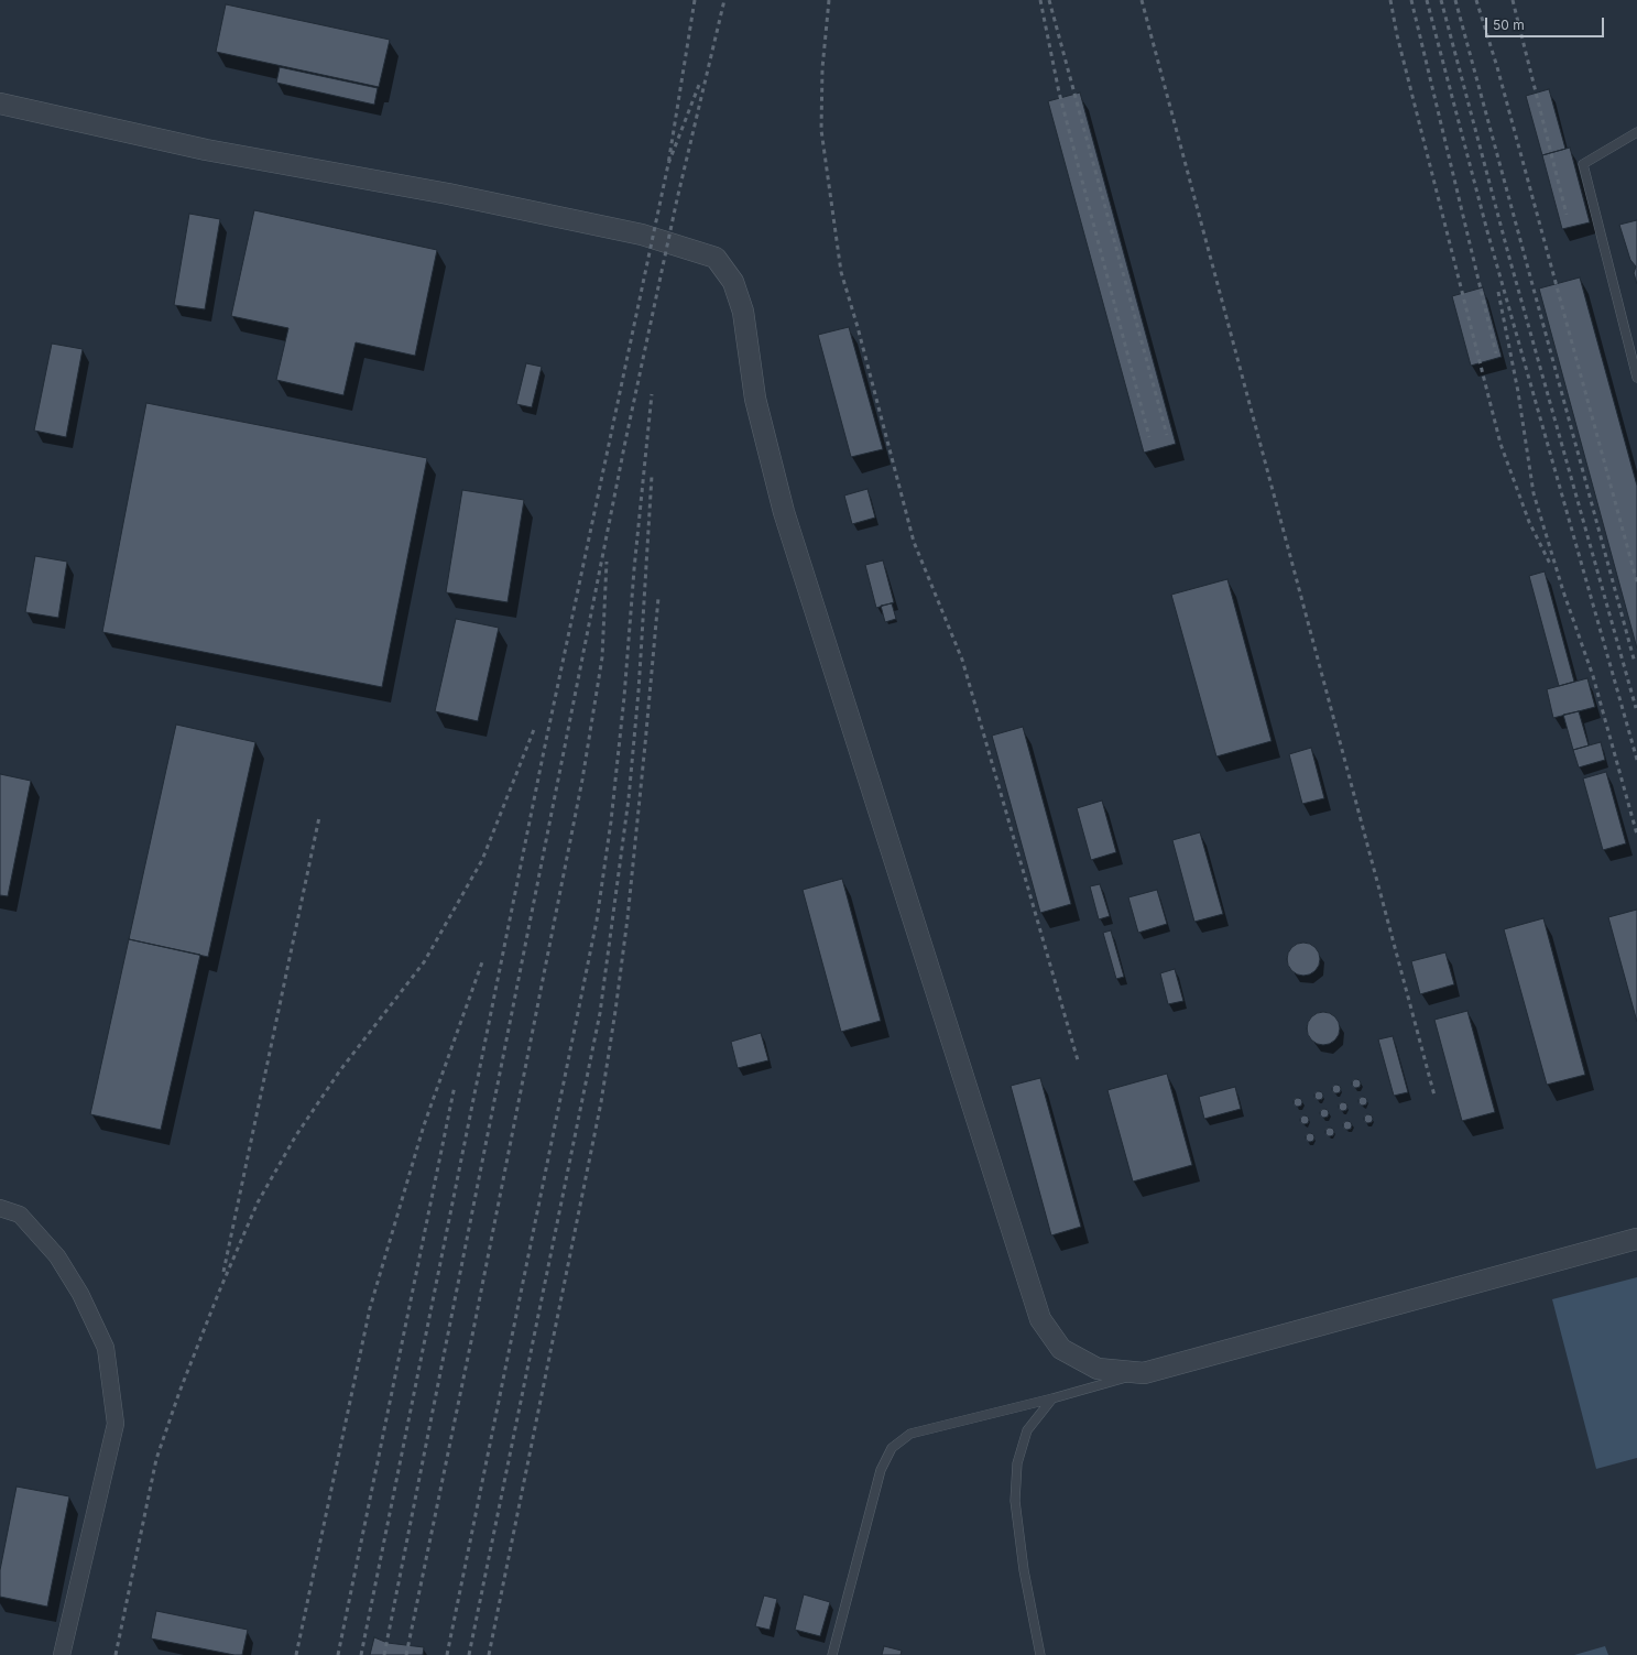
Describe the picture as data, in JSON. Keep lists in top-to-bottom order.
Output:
{
  "scale_bar": "50 m"
}
